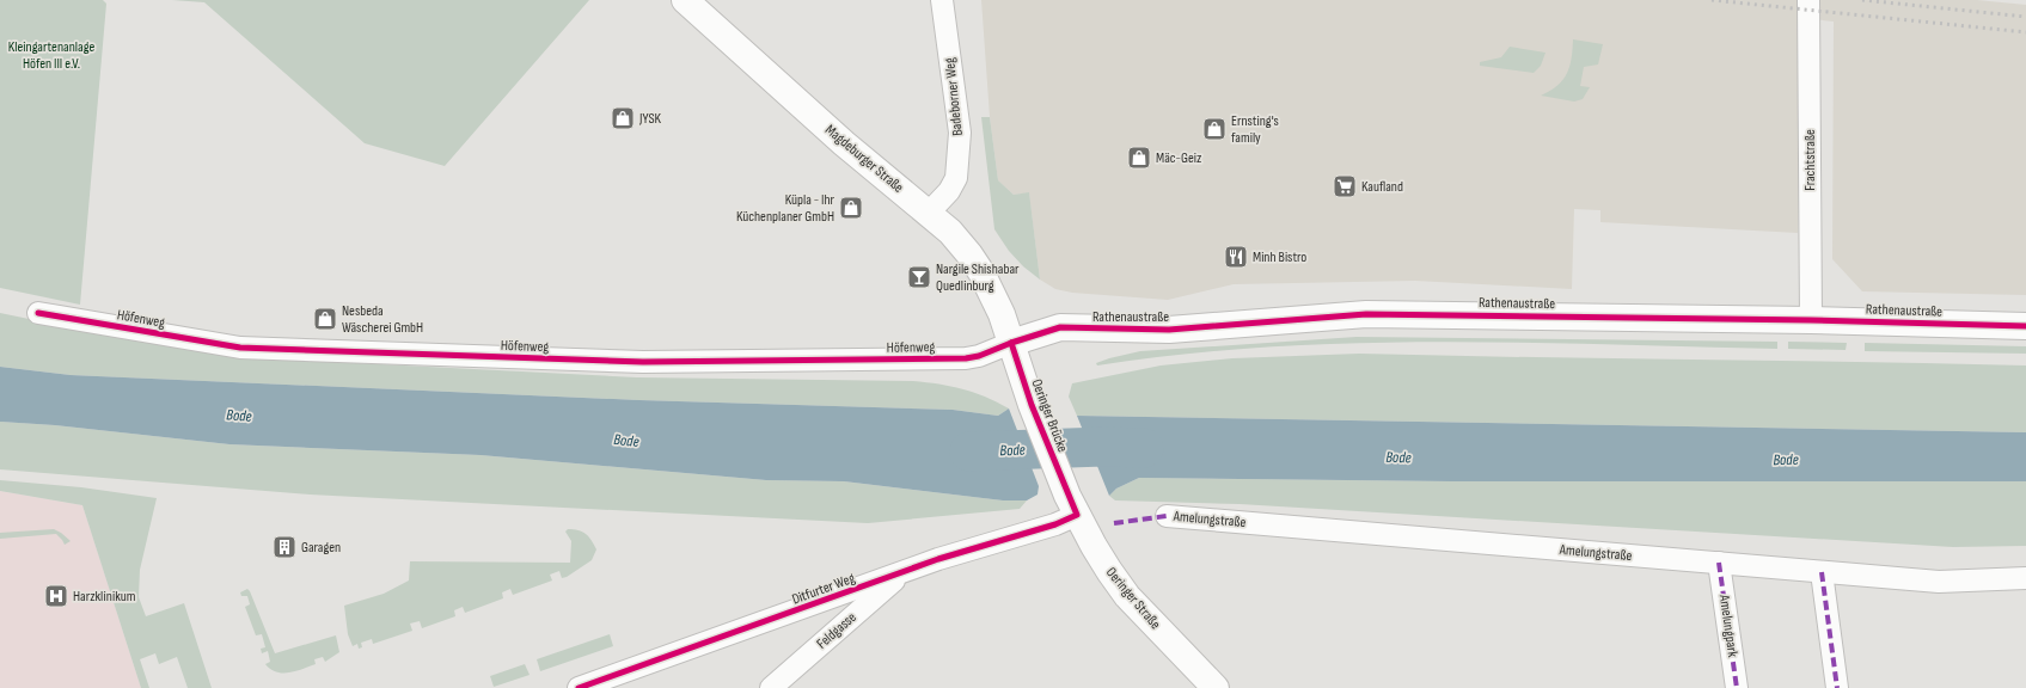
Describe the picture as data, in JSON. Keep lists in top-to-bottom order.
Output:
{
  "streets": {
    "main road": [
      "Magdeburger Straße",
      "Rathenaustraße",
      "Oeringer Brücke",
      "Oeringer Straße"
    ],
    "street": [
      "Badeborner Weg",
      "Frachtstraße",
      "Höfenweg",
      "Amelungstraße",
      "Ditfurter Weg",
      "Amelungpark",
      "Feldgasse"
    ]
  },
  "crossings": [
    ["Badeborner Weg", "Magdeburger Straße"],
    ["Magdeburger Straße", "Rathenaustraße"],
    ["Magdeburger Straße", "Höfenweg"],
    ["Magdeburger Straße", "Oeringer Brücke"],
    ["Frachtstraße", "Rathenaustraße"],
    ["Rathenaustraße", "Höfenweg"],
    ["Rathenaustraße", "Oeringer Brücke"],
    ["Höfenweg", "Oeringer Brücke"],
    ["Oeringer Brücke", "Ditfurter Weg"],
    ["Oeringer Brücke", "Oeringer Straße"],
    ["Amelungstraße", "Amelungpark"],
    ["Ditfurter Weg", "Oeringer Straße"],
    ["Ditfurter Weg", "Feldgasse"]
  ],
  "water": ["Bode"],
  "parks": ["Kleingartenanlage Höfen III e.V."],
  "places": {
    "shop": [
      "JYSK",
      "Ernsting's family",
      "Mäc-Geiz",
      "Küpla - Ihr Küchenplaner GmbH",
      "Nesbeda Wäscherei GmbH"
    ],
    "supermarket": ["Kaufland"],
    "restaurant": ["Minh Bistro"],
    "bar": ["Nargile Shishabar Quedlinburg"],
    "building": ["Garagen"],
    "hospital": ["Harzklinikum"]
  }
}
